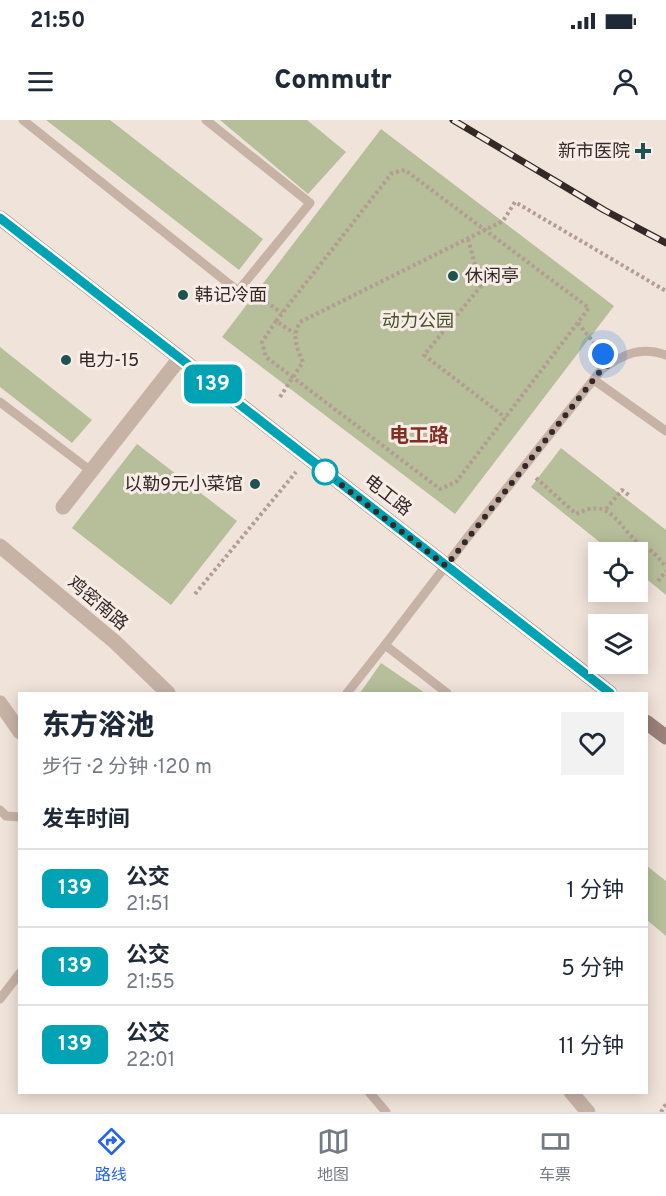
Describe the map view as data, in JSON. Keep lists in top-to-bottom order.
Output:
{
  "streets": {
    "street": ["电工路", "鸡密南路"]
  },
  "districts": ["电工路"],
  "parks": ["动力公园"],
  "places": {
    "health": ["新市医院"],
    "other": [
      "休闲亭",
      "韩记冷面",
      "电力-15",
      "以勒9元小菜馆"
    ]
  },
  "lines": ["bus line 139"],
  "page": {
    "status": "21:50",
    "header": "Commutr",
    "on_map": "139",
    "heading": [
      ["东方浴池", "步行 · 2 分钟 · 120 m"],
      "发车时间"
    ],
    "list": [
      {
        "mark": "139",
        "name": "公交",
        "note": "21:51",
        "value": "1 分钟"
      },
      {
        "mark": "139",
        "name": "公交",
        "note": "21:55",
        "value": "5 分钟"
      },
      {
        "mark": "139",
        "name": "公交",
        "note": "22:01",
        "value": "11 分钟"
      }
    ],
    "tabs": ["路线", "地图", "车票"]
  }
}
